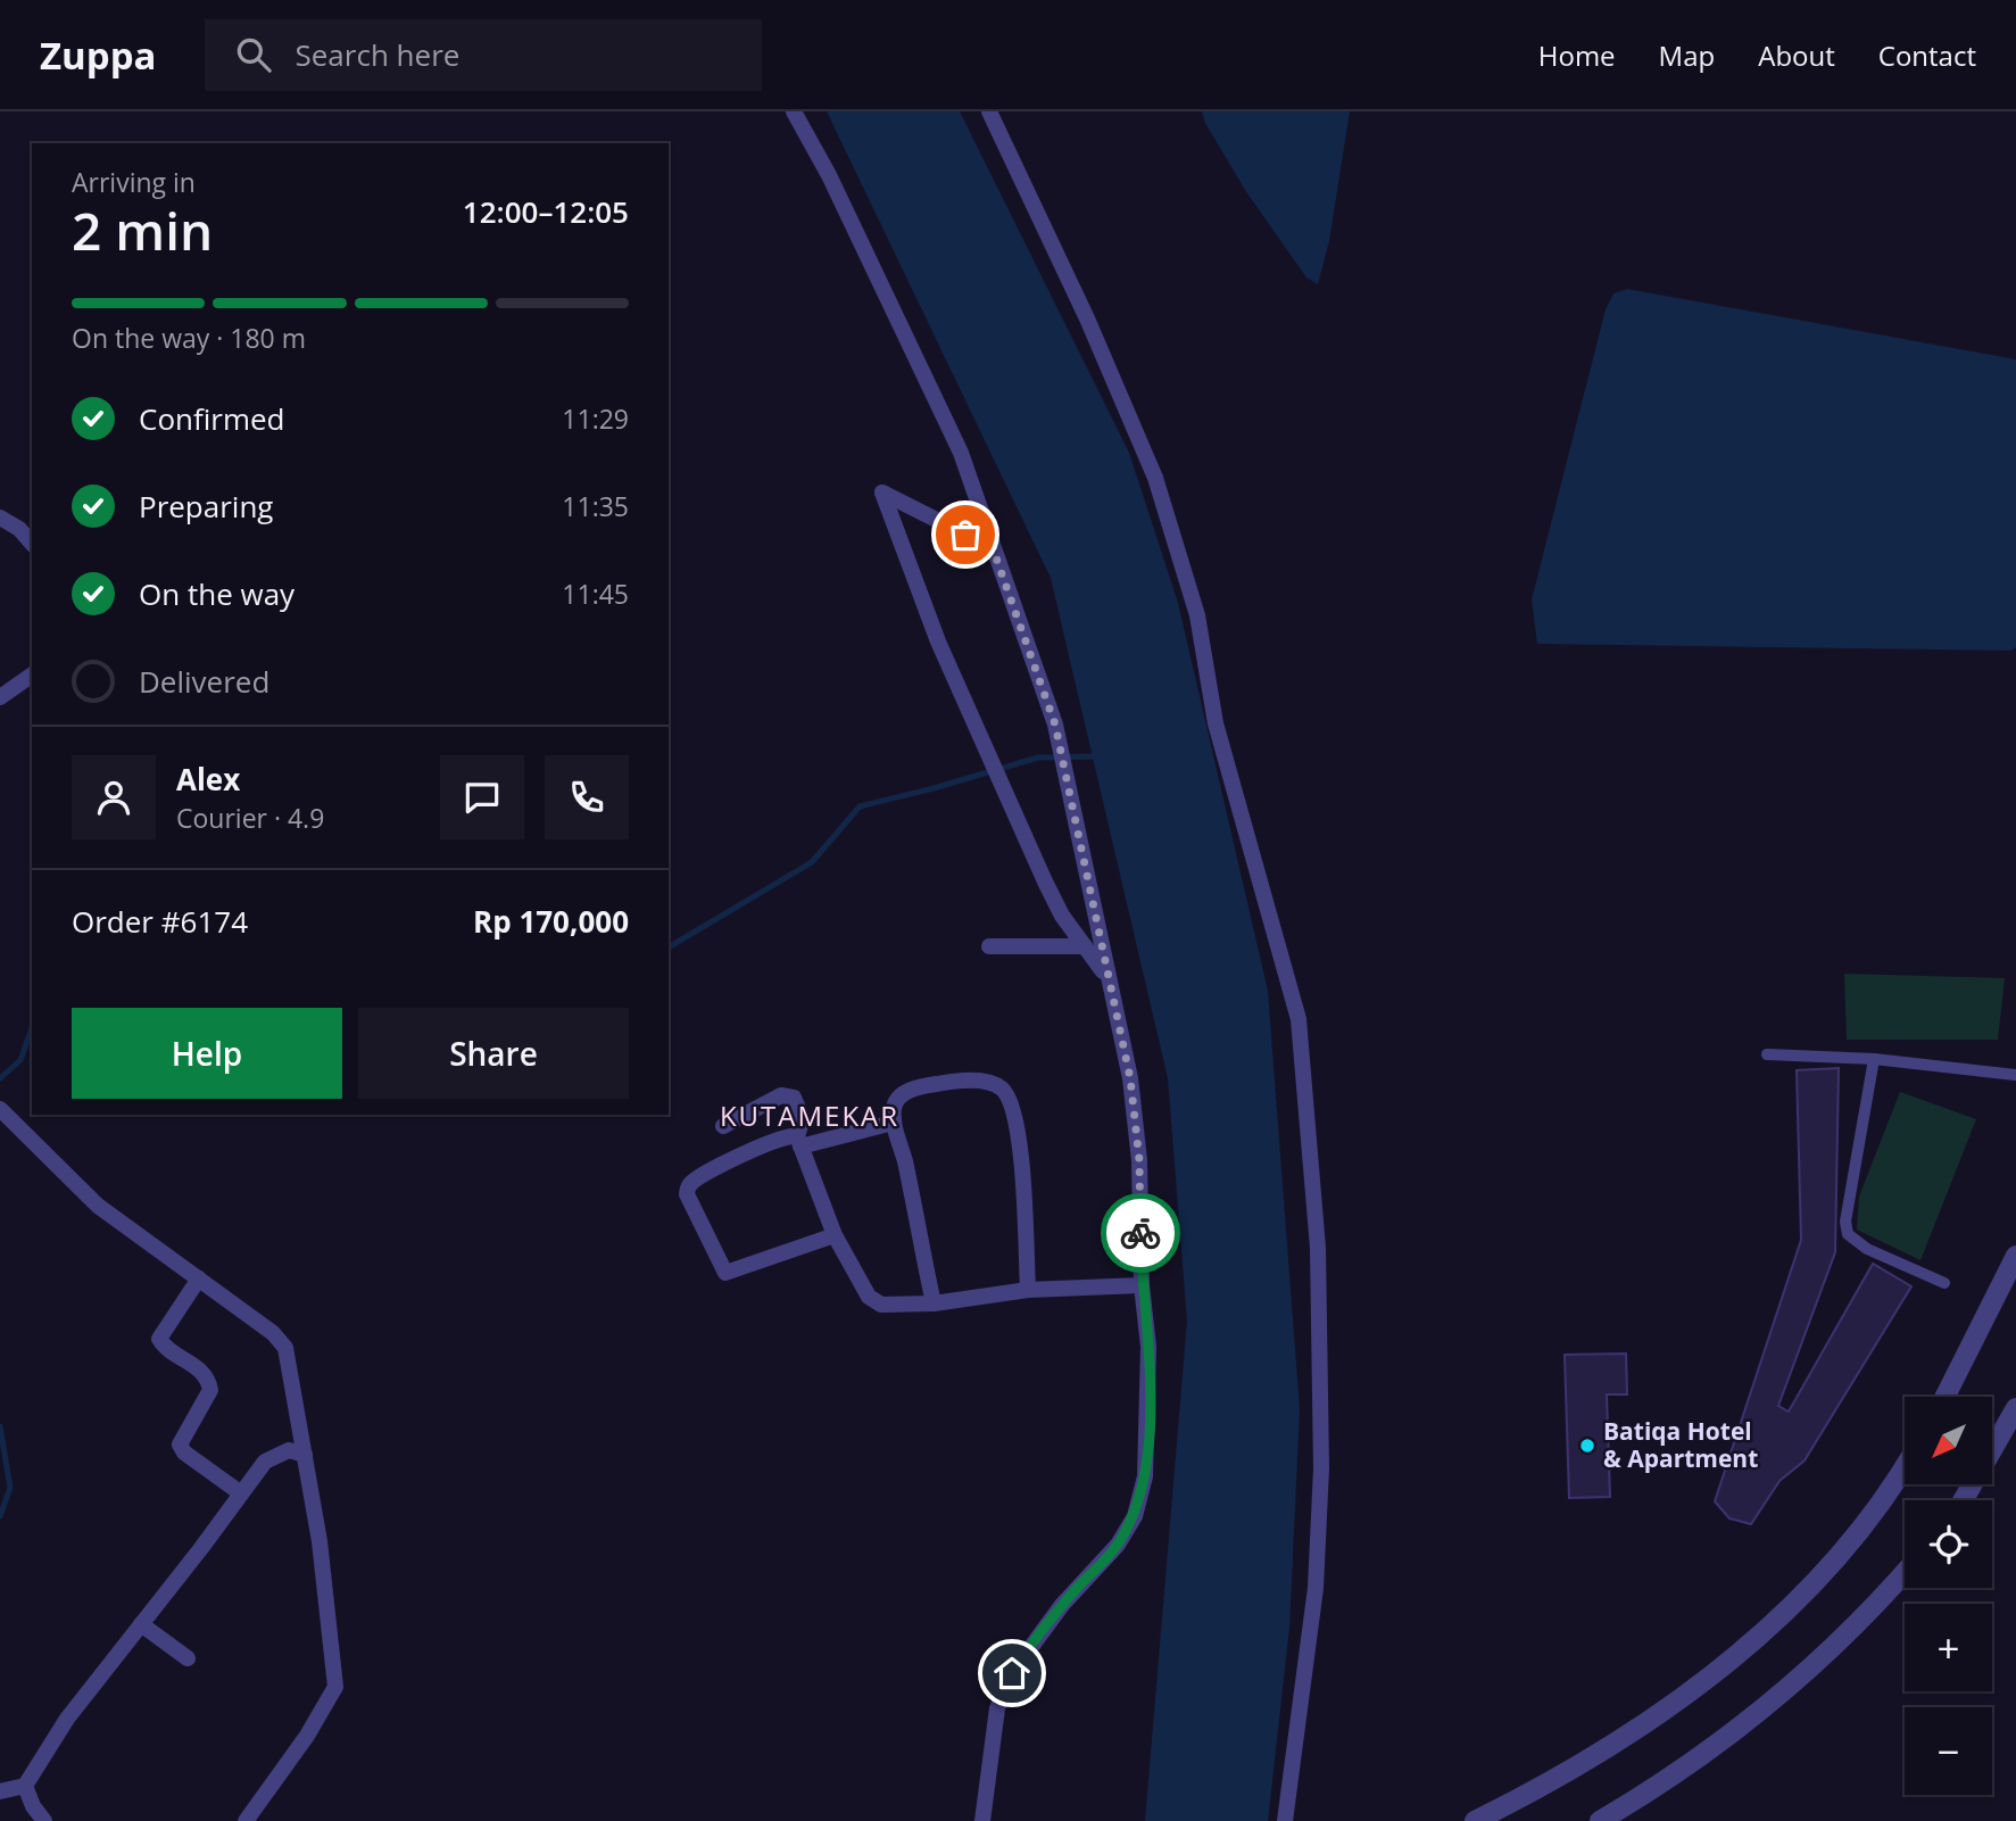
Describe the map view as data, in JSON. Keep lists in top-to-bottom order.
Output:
{
  "districts": ["KUTAMEKAR"],
  "places": ["Batiqa Hotel & Apartment"],
  "north": "bottom left",
  "page": {
    "header": "Zuppa",
    "search": "Search here",
    "nav": [
      "Home",
      "Map",
      "About",
      "Contact"
    ],
    "heading": ["2 min", "Arriving in", "12:00–12:05"],
    "panel": [
      "Alex",
      "Courier · 4.9",
      "Order #6174",
      "Rp 170,000"
    ],
    "bar": "On the way · 180 m",
    "list": [
      ["Confirmed", "11:29"],
      ["Preparing", "11:35"],
      ["On the way", "11:45"],
      "Delivered"
    ],
    "buttons": ["Help", "Share"],
    "map_buttons": ["+", "−"]
  }
}
